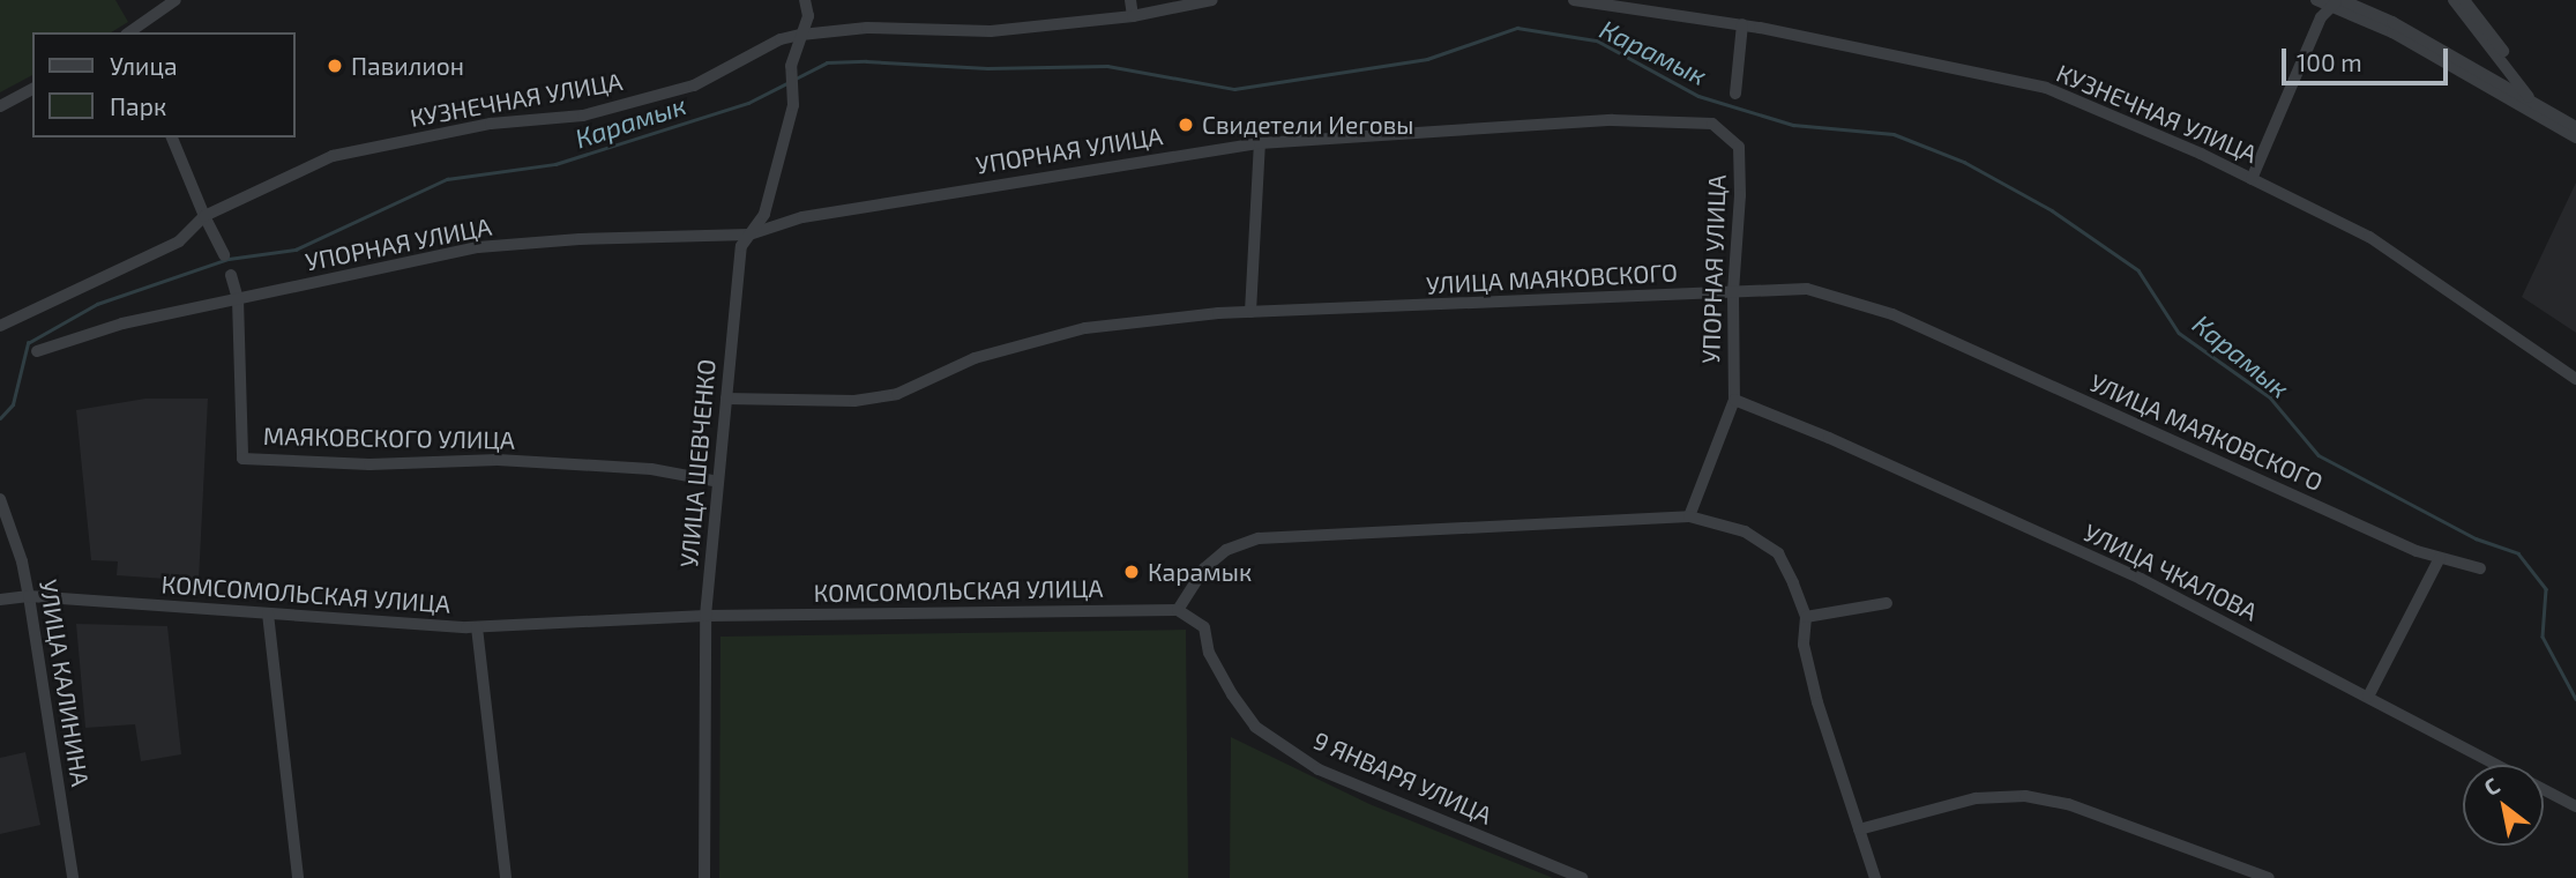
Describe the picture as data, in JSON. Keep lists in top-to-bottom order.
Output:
{
  "streets": {
    "street": [
      "КУЗНЕЧНАЯ УЛИЦА",
      "УПОРНАЯ УЛИЦА",
      "УЛИЦА МАЯКОВСКОГО",
      "МАЯКОВСКОГО УЛИЦА",
      "УЛИЦА ШЕВЧЕНКО",
      "УЛИЦА ЧКАЛОВА",
      "КОМСОМОЛЬСКАЯ УЛИЦА",
      "УЛИЦА КАЛИНИНА",
      "9 ЯНВАРЯ УЛИЦА"
    ]
  },
  "crossings": [
    ["КУЗНЕЧНАЯ УЛИЦА", "УЛИЦА ШЕВЧЕНКО"],
    ["УПОРНАЯ УЛИЦА", "УЛИЦА МАЯКОВСКОГО"],
    ["УПОРНАЯ УЛИЦА", "МАЯКОВСКОГО УЛИЦА"],
    ["УПОРНАЯ УЛИЦА", "УЛИЦА ШЕВЧЕНКО"],
    ["УПОРНАЯ УЛИЦА", "УЛИЦА ЧКАЛОВА"],
    ["УЛИЦА МАЯКОВСКОГО", "УЛИЦА ШЕВЧЕНКО"],
    ["МАЯКОВСКОГО УЛИЦА", "УЛИЦА ШЕВЧЕНКО"],
    ["УЛИЦА ШЕВЧЕНКО", "КОМСОМОЛЬСКАЯ УЛИЦА"],
    ["КОМСОМОЛЬСКАЯ УЛИЦА", "УЛИЦА КАЛИНИНА"],
    ["КОМСОМОЛЬСКАЯ УЛИЦА", "9 ЯНВАРЯ УЛИЦА"]
  ],
  "water": ["Карамык"],
  "places": ["Павилион", "Свидетели Иеговы", "Карамык"],
  "legend": ["Улица", "Парк"],
  "scale_bar": "100 m",
  "north": "top left"
}
